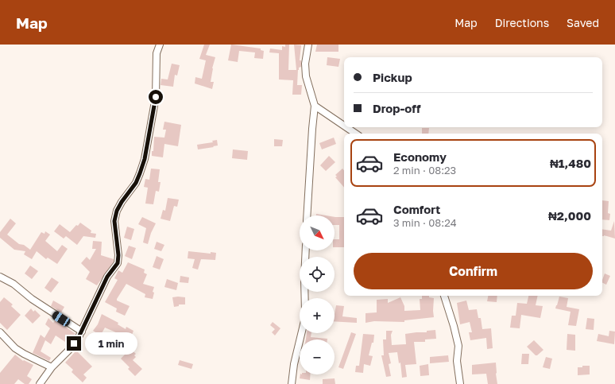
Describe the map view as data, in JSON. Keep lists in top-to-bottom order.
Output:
{
  "north": "bottom right",
  "page": {
    "header": "Map",
    "nav": ["Map", "Directions", "Saved"],
    "banner": ["Pickup", "Drop-off"],
    "list": [
      {
        "name": "Economy",
        "note": "2 min · 08:23",
        "value": "₦1,480"
      },
      {
        "name": "Comfort",
        "note": "3 min · 08:24",
        "value": "₦2,000"
      }
    ],
    "map_buttons": ["+", "−"],
    "buttons": "Confirm",
    "bubble": "1 min"
  }
}
